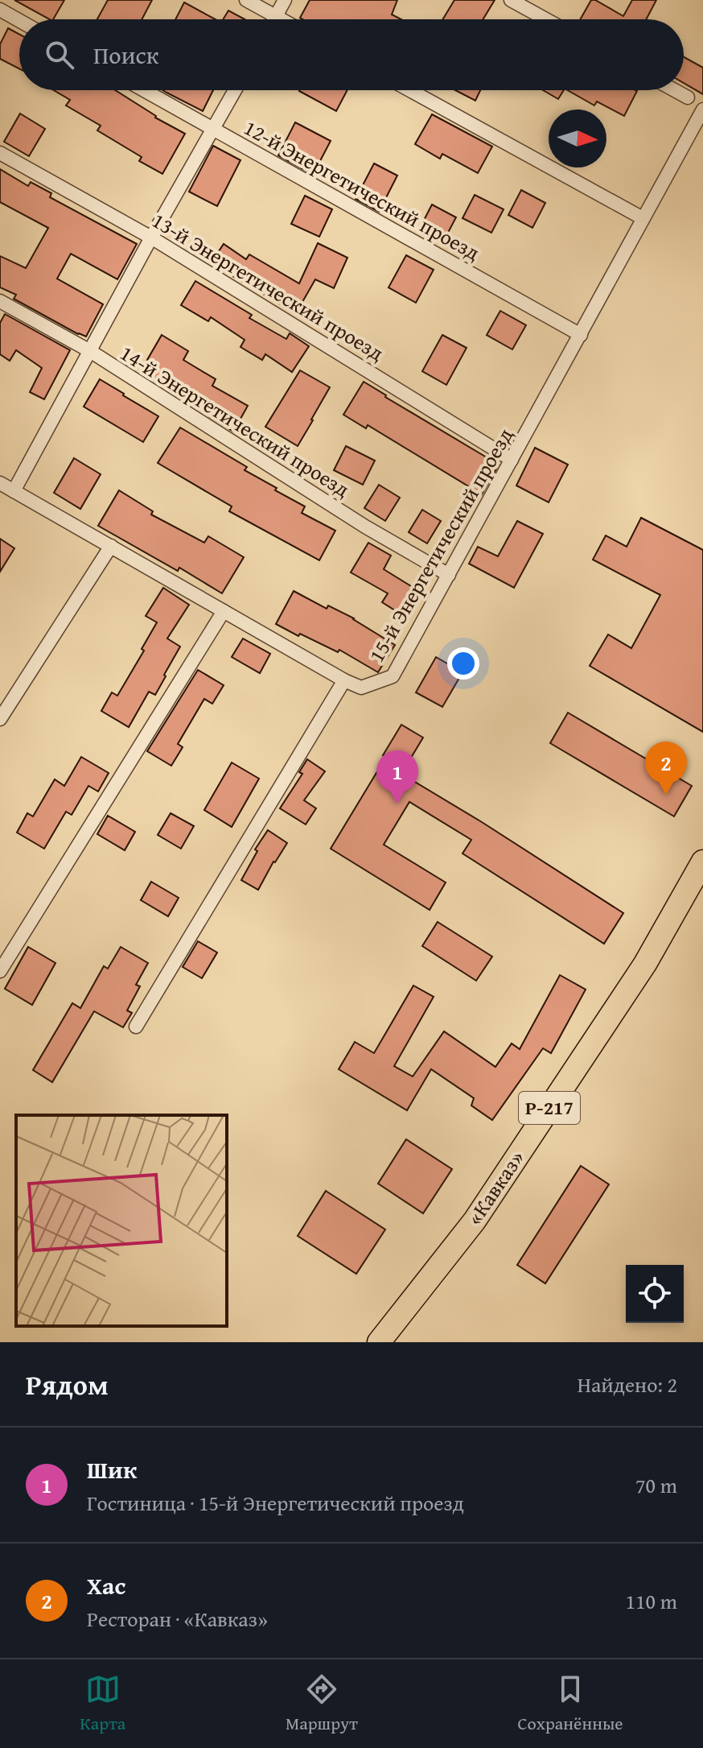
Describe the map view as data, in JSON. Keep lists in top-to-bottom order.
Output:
{
  "streets": {
    "highway": ["Р-217", "«Кавказ»"],
    "street": [
      "12-й Энергетический проезд",
      "13-й Энергетический проезд",
      "14-й Энергетический проезд",
      "15-й Энергетический проезд"
    ]
  },
  "crossings": [
    ["12-й Энергетический проезд", "15-й Энергетический проезд"],
    ["13-й Энергетический проезд", "15-й Энергетический проезд"],
    ["14-й Энергетический проезд", "15-й Энергетический проезд"]
  ],
  "north": "right",
  "page": {
    "search": "Поиск",
    "pins": ["2", "1"],
    "heading": ["Рядом", "Найдено: 2"],
    "list": [
      {
        "mark": "1",
        "name": "Шик",
        "note": "Гостиница · 15-й Энергетический проезд",
        "value": "70 m"
      },
      {
        "mark": "2",
        "name": "Хас",
        "note": "Ресторан · «Кавказ»",
        "value": "110 m"
      }
    ],
    "nav": ["Карта", "Маршрут", "Сохранённые"]
  }
}
